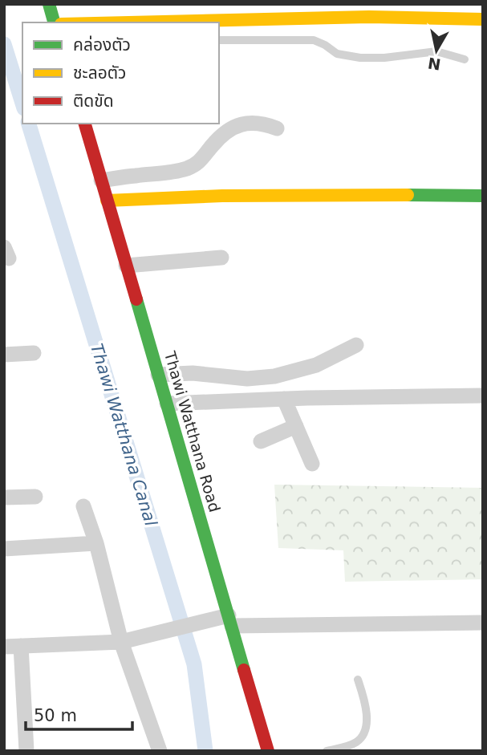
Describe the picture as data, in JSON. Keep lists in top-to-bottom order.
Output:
{
  "streets": {
    "street": ["Thawi Watthana Road"]
  },
  "water": ["Thawi Watthana Canal"],
  "legend": ["คล่องตัว", "ชะลอตัว", "ติดขัด"],
  "scale_bar": "50 m",
  "north": "bottom"
}
